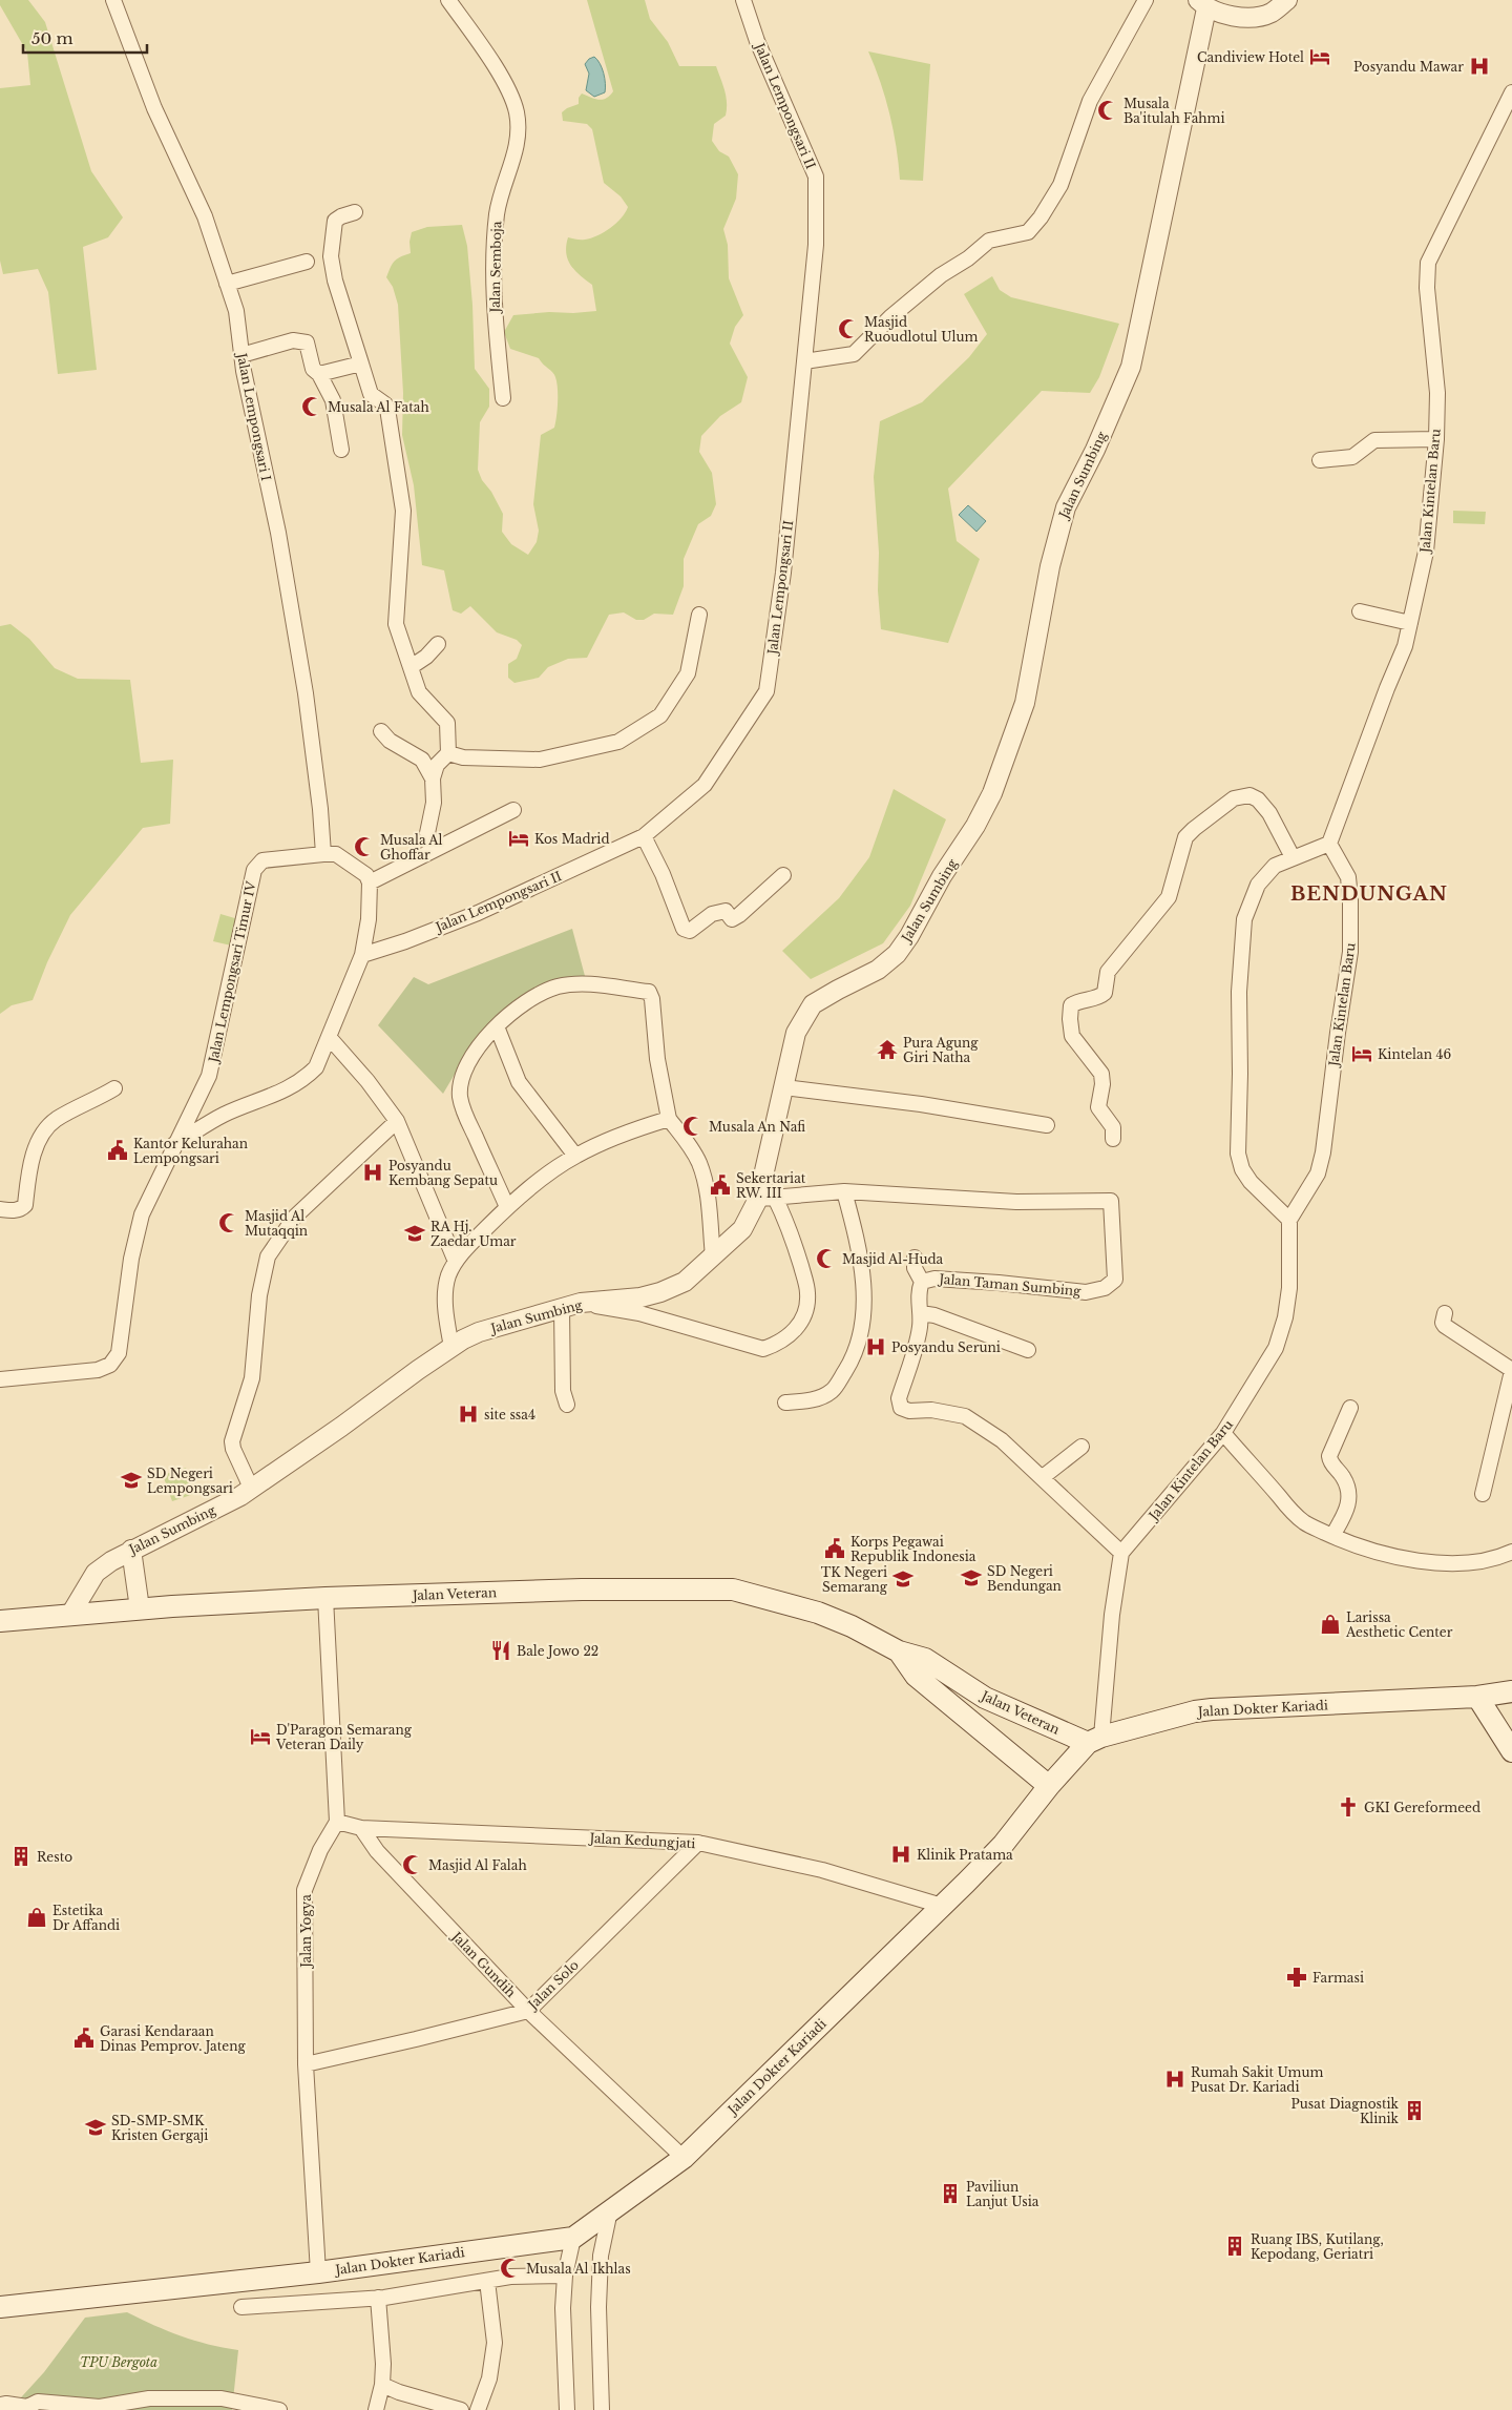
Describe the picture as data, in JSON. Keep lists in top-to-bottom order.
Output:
{
  "streets": {
    "main road": ["Jalan Veteran", "Jalan Dokter Kariadi"],
    "street": [
      "Jalan Lempongsari II",
      "Jalan Semboja",
      "Jalan Lempongsari I",
      "Jalan Sumbing",
      "Jalan Kintelan Baru",
      "Jalan Lempongsari Timur IV",
      "Jalan Taman Sumbing",
      "Jalan Kedungjati",
      "Jalan Yogya",
      "Jalan Gundih",
      "Jalan Solo"
    ]
  },
  "crossings": [
    ["Jalan Lempongsari I", "Jalan Lempongsari Timur IV"],
    ["Jalan Sumbing", "Jalan Taman Sumbing"],
    ["Jalan Sumbing", "Jalan Veteran"],
    ["Jalan Kintelan Baru", "Jalan Taman Sumbing"],
    ["Jalan Veteran", "Jalan Dokter Kariadi"],
    ["Jalan Dokter Kariadi", "Jalan Kedungjati"],
    ["Jalan Dokter Kariadi", "Jalan Yogya"],
    ["Jalan Dokter Kariadi", "Jalan Gundih"],
    ["Jalan Kedungjati", "Jalan Yogya"],
    ["Jalan Kedungjati", "Jalan Gundih"],
    ["Jalan Kedungjati", "Jalan Solo"],
    ["Jalan Yogya", "Jalan Solo"],
    ["Jalan Gundih", "Jalan Solo"]
  ],
  "districts": ["BENDUNGAN"],
  "parks": ["TPU Bergota"],
  "places": {
    "hotel": [
      "Candiview Hotel",
      "Kos Madrid",
      "Kintelan 46",
      "D'Paragon Semarang Veteran Daily"
    ],
    "hospital": [
      "Posyandu Mawar",
      "Posyandu Kembang Sepatu",
      "Posyandu Seruni",
      "site ssa4",
      "Klinik Pratama",
      "Rumah Sakit Umum Pusat Dr. Kariadi"
    ],
    "mosque": [
      "Musala Ba'itulah Fahmi",
      "Masjid Ruoudlotul Ulum",
      "Musala Al Fatah",
      "Musala Al Ghoffar",
      "Musala An Nafi",
      "Masjid Al Mutaqqin",
      "Masjid Al-Huda",
      "Masjid Al Falah",
      "Musala Al Ikhlas"
    ],
    "temple": ["Pura Agung Giri Natha"],
    "public building": [
      "Kantor Kelurahan Lempongsari",
      "Sekertariat RW. III",
      "Korps Pegawai Republik Indonesia",
      "Garasi Kendaraan Dinas Pemprov. Jateng"
    ],
    "school or university": [
      "RA Hj. Zaedar Umar",
      "SD Negeri Lempongsari",
      "SD Negeri Bendungan",
      "TK Negeri Semarang",
      "SD-SMP-SMK Kristen Gergaji"
    ],
    "shop": ["Larissa Aesthetic Center", "Estetika Dr Affandi"],
    "restaurant": ["Bale Jowo 22"],
    "church": ["GKI Gereformeed"],
    "building": [
      "Resto",
      "Pusat Diagnostik Klinik",
      "Paviliun Lanjut Usia",
      "Ruang IBS, Kutilang, Kepodang, Geriatri"
    ],
    "pharmacy": ["Farmasi"]
  },
  "scale_bar": "50 m"
}
